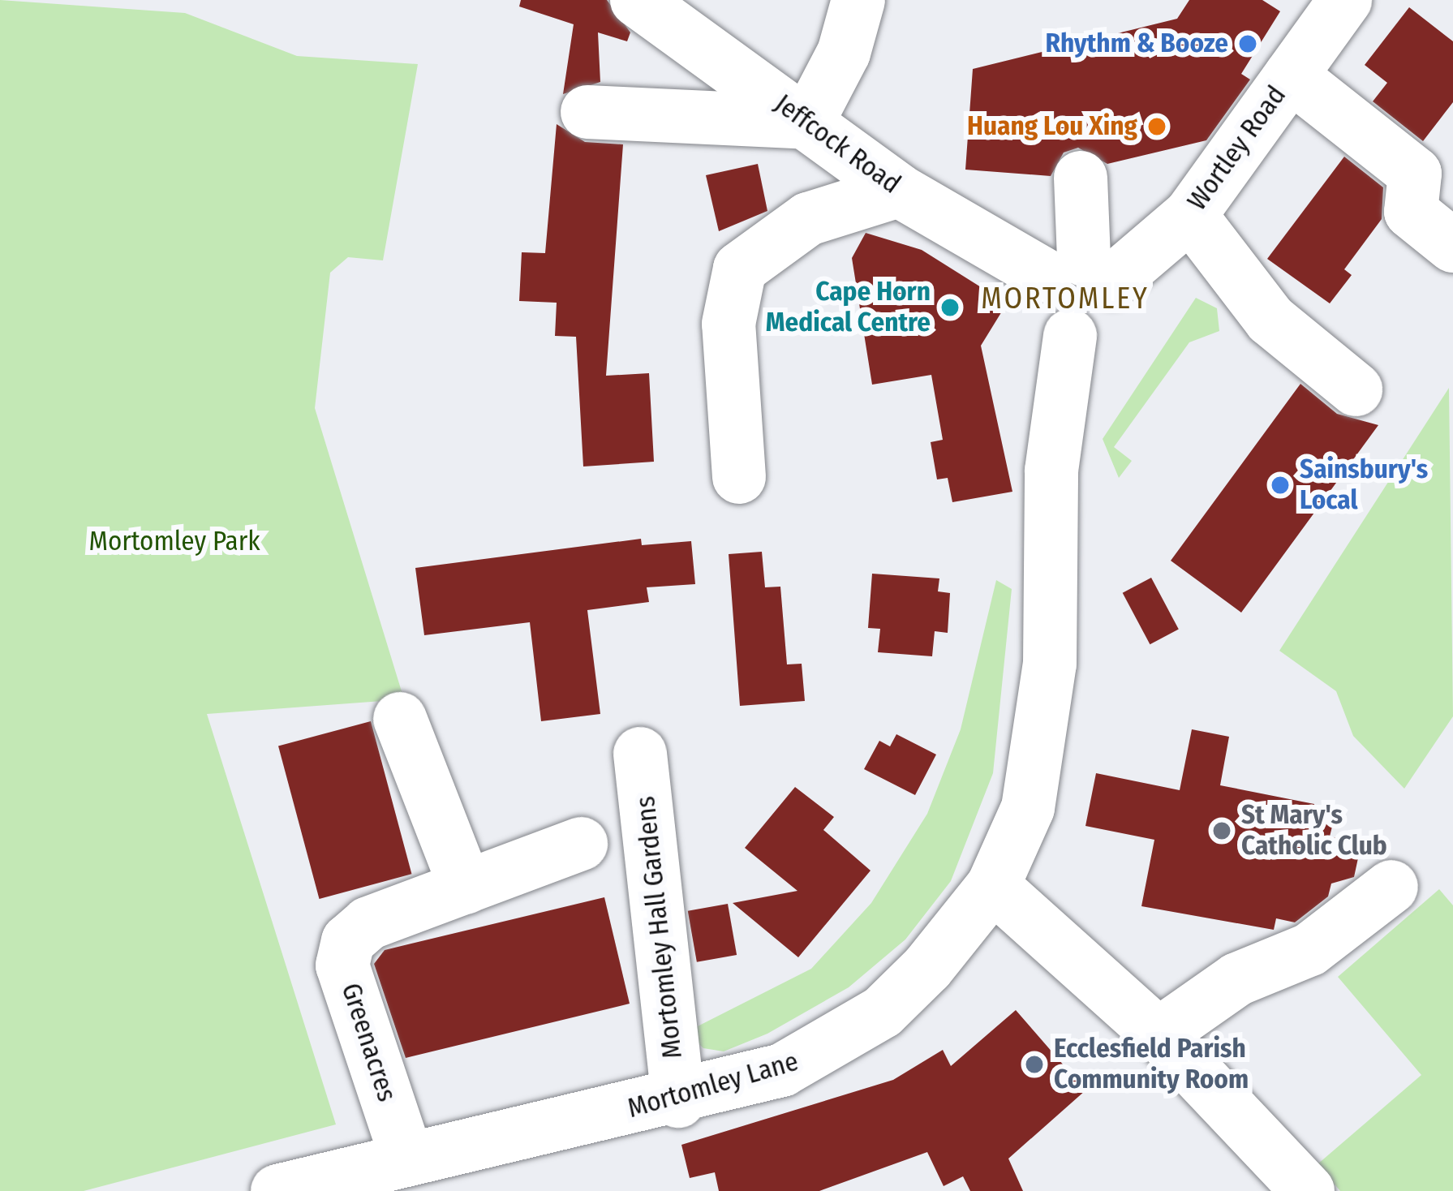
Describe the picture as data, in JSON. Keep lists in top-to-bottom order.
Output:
{
  "streets": {
    "street": [
      "Jeffcock Road",
      "Wortley Road",
      "Mortomley Hall Gardens",
      "Greenacres",
      "Mortomley Lane"
    ]
  },
  "crossings": [
    ["Jeffcock Road", "Wortley Road"],
    ["Jeffcock Road", "Mortomley Lane"],
    ["Wortley Road", "Mortomley Lane"],
    ["Mortomley Hall Gardens", "Mortomley Lane"],
    ["Greenacres", "Mortomley Lane"]
  ],
  "districts": ["MORTOMLEY"],
  "parks": ["Mortomley Park"],
  "places": [
    "Rhythm & Booze",
    "Huang Lou Xing",
    "Cape Horn Medical Centre",
    "Sainsbury's Local",
    "St Mary's Catholic Club",
    "Ecclesfield Parish Community Room"
  ]
}
